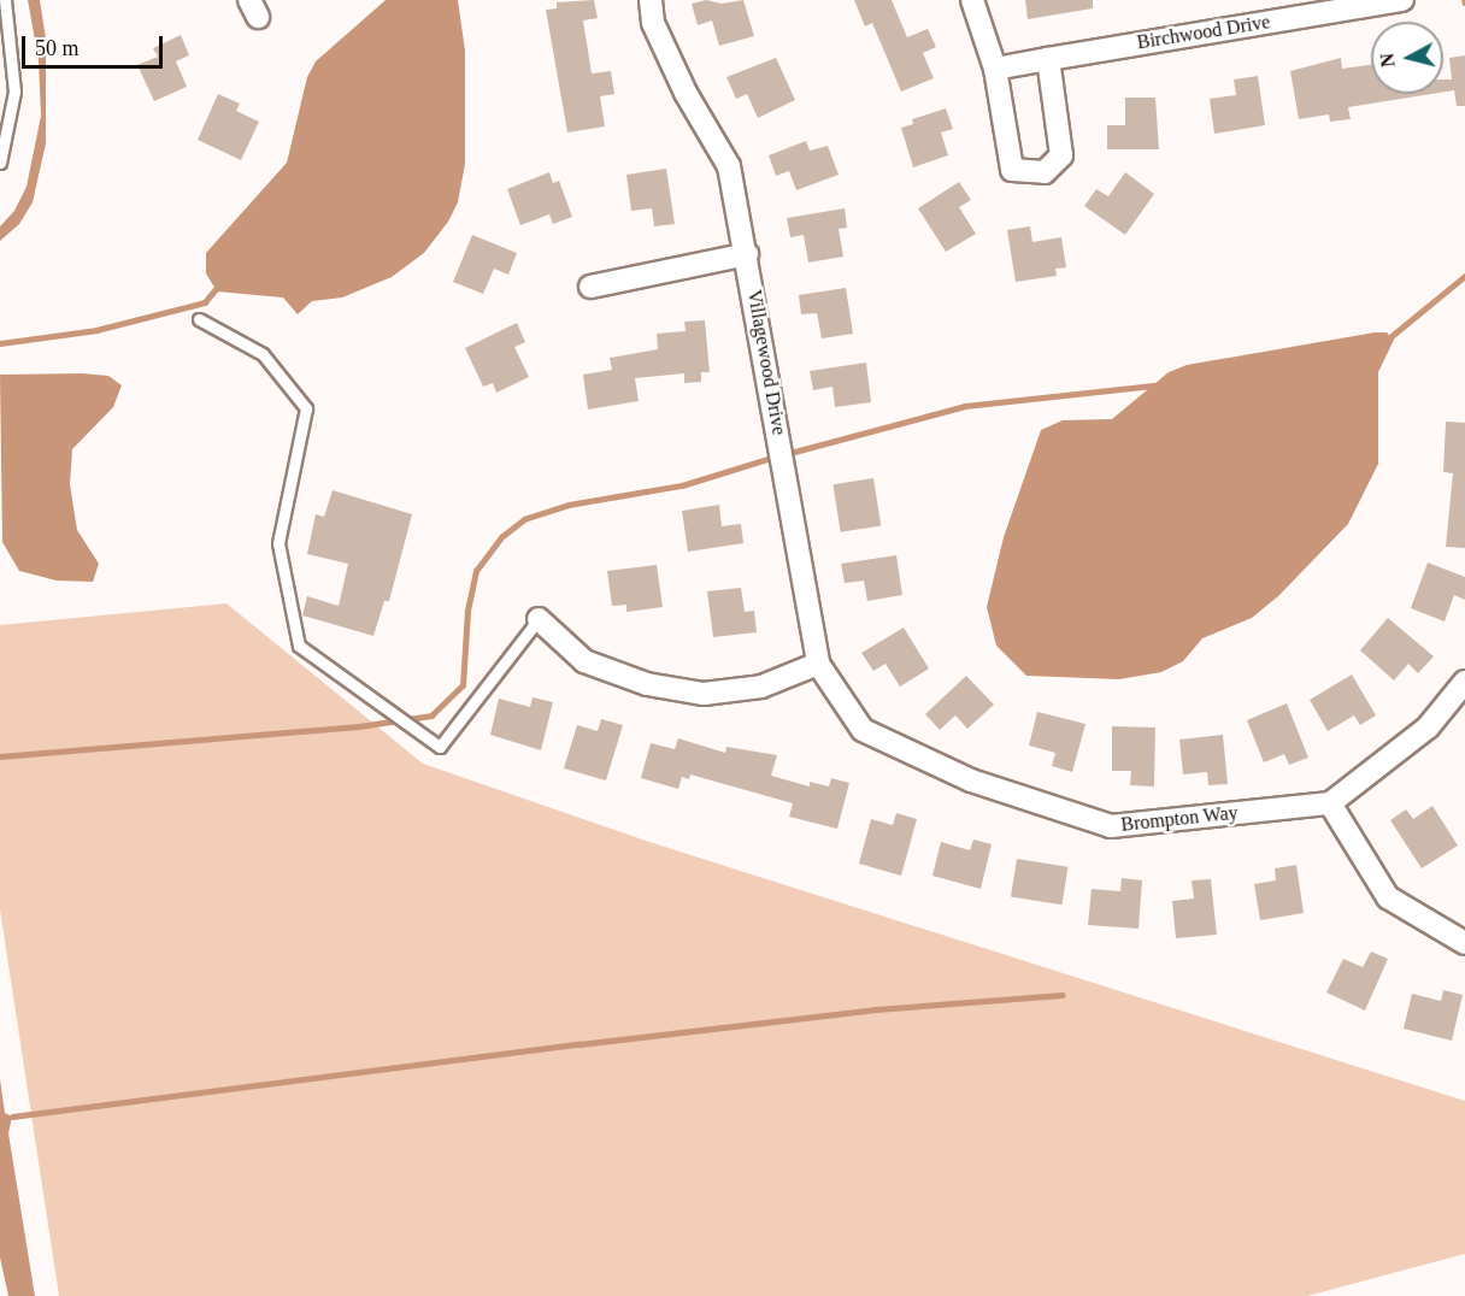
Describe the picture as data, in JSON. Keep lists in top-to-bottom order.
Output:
{
  "streets": {
    "street": ["Birchwood Drive", "Villagewood Drive", "Brompton Way"]
  },
  "crossings": [
    ["Villagewood Drive", "Brompton Way"]
  ],
  "scale_bar": "50 m",
  "north": "left"
}
